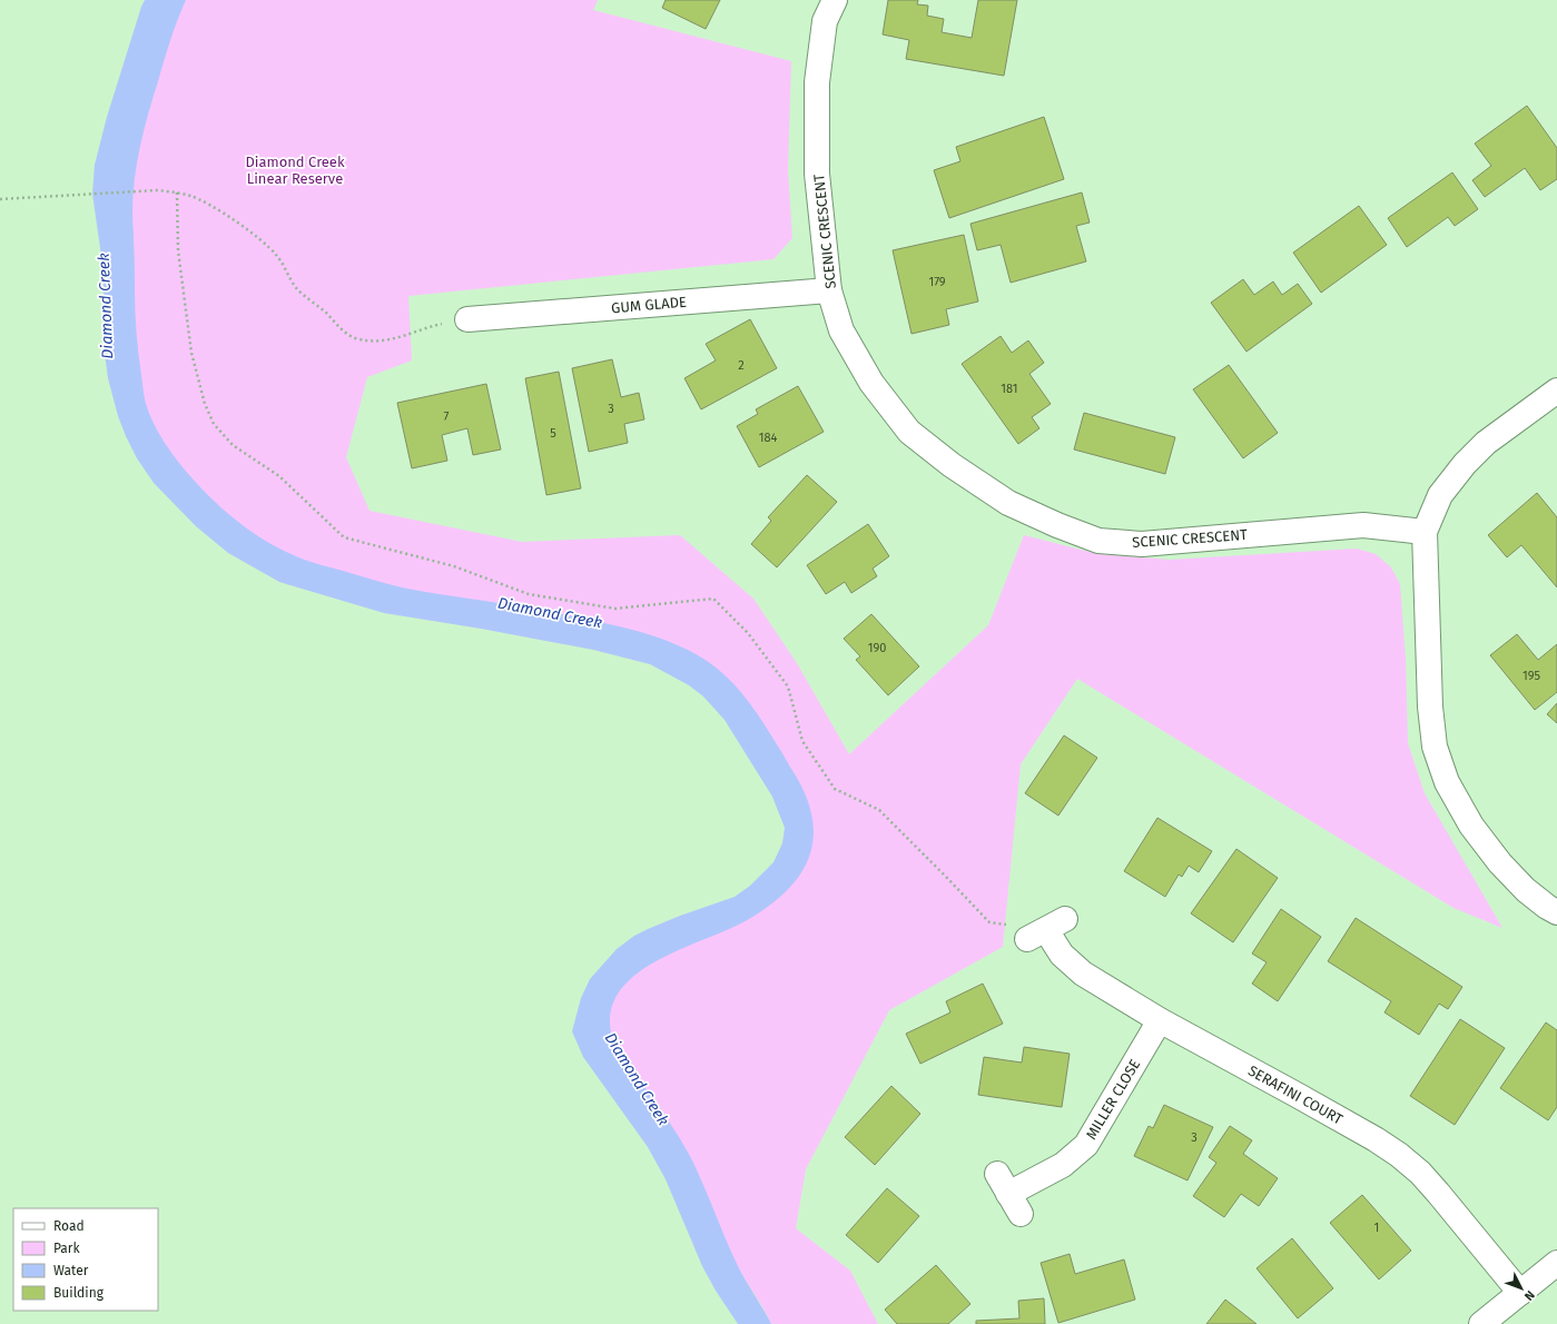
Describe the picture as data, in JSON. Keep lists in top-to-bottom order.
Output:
{
  "streets": {
    "street": [
      "SCENIC CRESCENT",
      "GUM GLADE",
      "SERAFINI COURT",
      "MILLER CLOSE"
    ]
  },
  "crossings": [
    ["SCENIC CRESCENT", "GUM GLADE"],
    ["SERAFINI COURT", "MILLER CLOSE"]
  ],
  "water": ["Diamond Creek"],
  "parks": ["Diamond Creek Linear Reserve"],
  "house_numbers": [
    "179",
    "2",
    "181",
    "3",
    "7",
    "5",
    "184",
    "190",
    "195",
    "3",
    "1"
  ],
  "legend": [
    "Road",
    "Park",
    "Water",
    "Building"
  ],
  "north": "bottom right"
}
